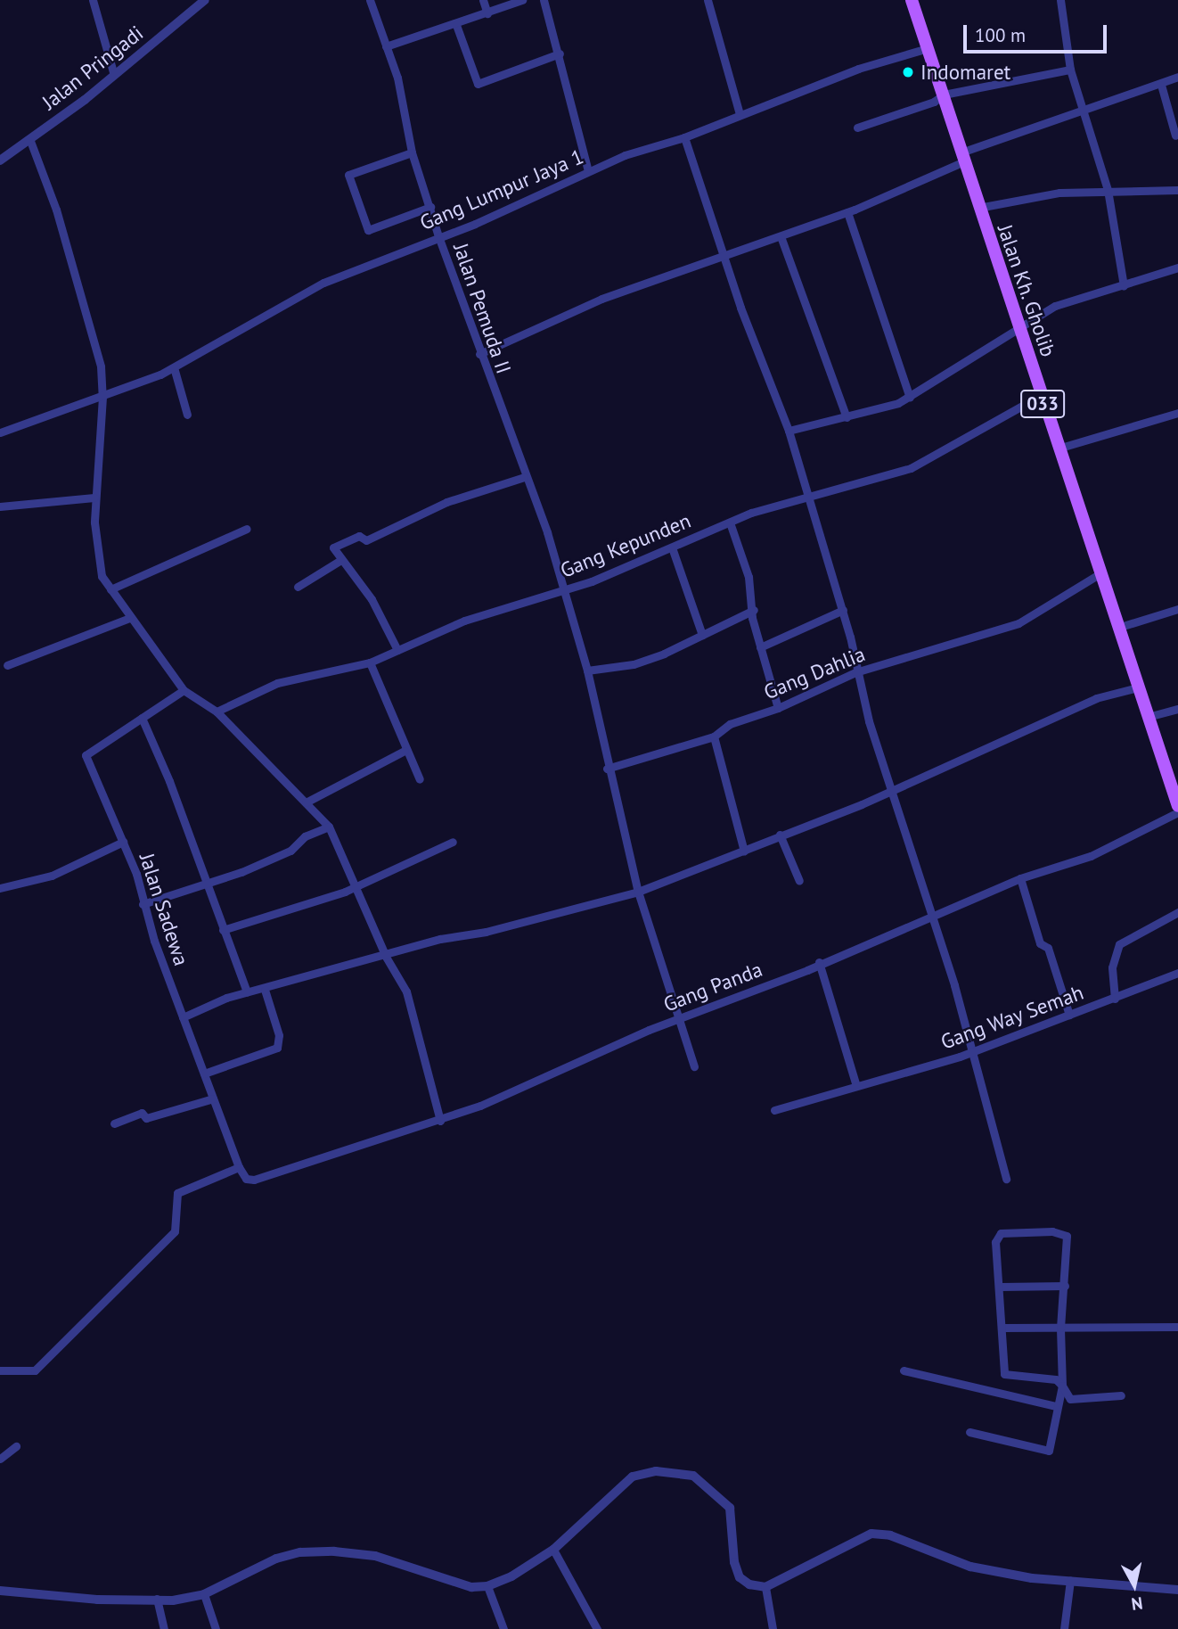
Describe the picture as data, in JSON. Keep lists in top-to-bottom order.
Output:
{
  "streets": {
    "main road": ["Jalan Kh. Gholib", "033"],
    "street": [
      "Jalan Pringadi",
      "Gang Lumpur Jaya 1",
      "Jalan Pemuda II",
      "Gang Kepunden",
      "Gang Dahlia",
      "Jalan Sadewa",
      "Gang Panda",
      "Gang Way Semah"
    ]
  },
  "crossings": [
    ["Gang Lumpur Jaya 1", "Jalan Kh. Gholib"],
    ["Gang Lumpur Jaya 1", "Jalan Pemuda II"],
    ["Jalan Kh. Gholib", "Gang Kepunden"],
    ["Jalan Kh. Gholib", "Gang Dahlia"],
    ["Jalan Pemuda II", "Gang Kepunden"],
    ["Jalan Pemuda II", "Gang Dahlia"],
    ["Jalan Pemuda II", "Gang Panda"],
    ["Jalan Sadewa", "Gang Panda"]
  ],
  "places": ["Indomaret"],
  "scale_bar": "100 m",
  "north": "bottom"
}
